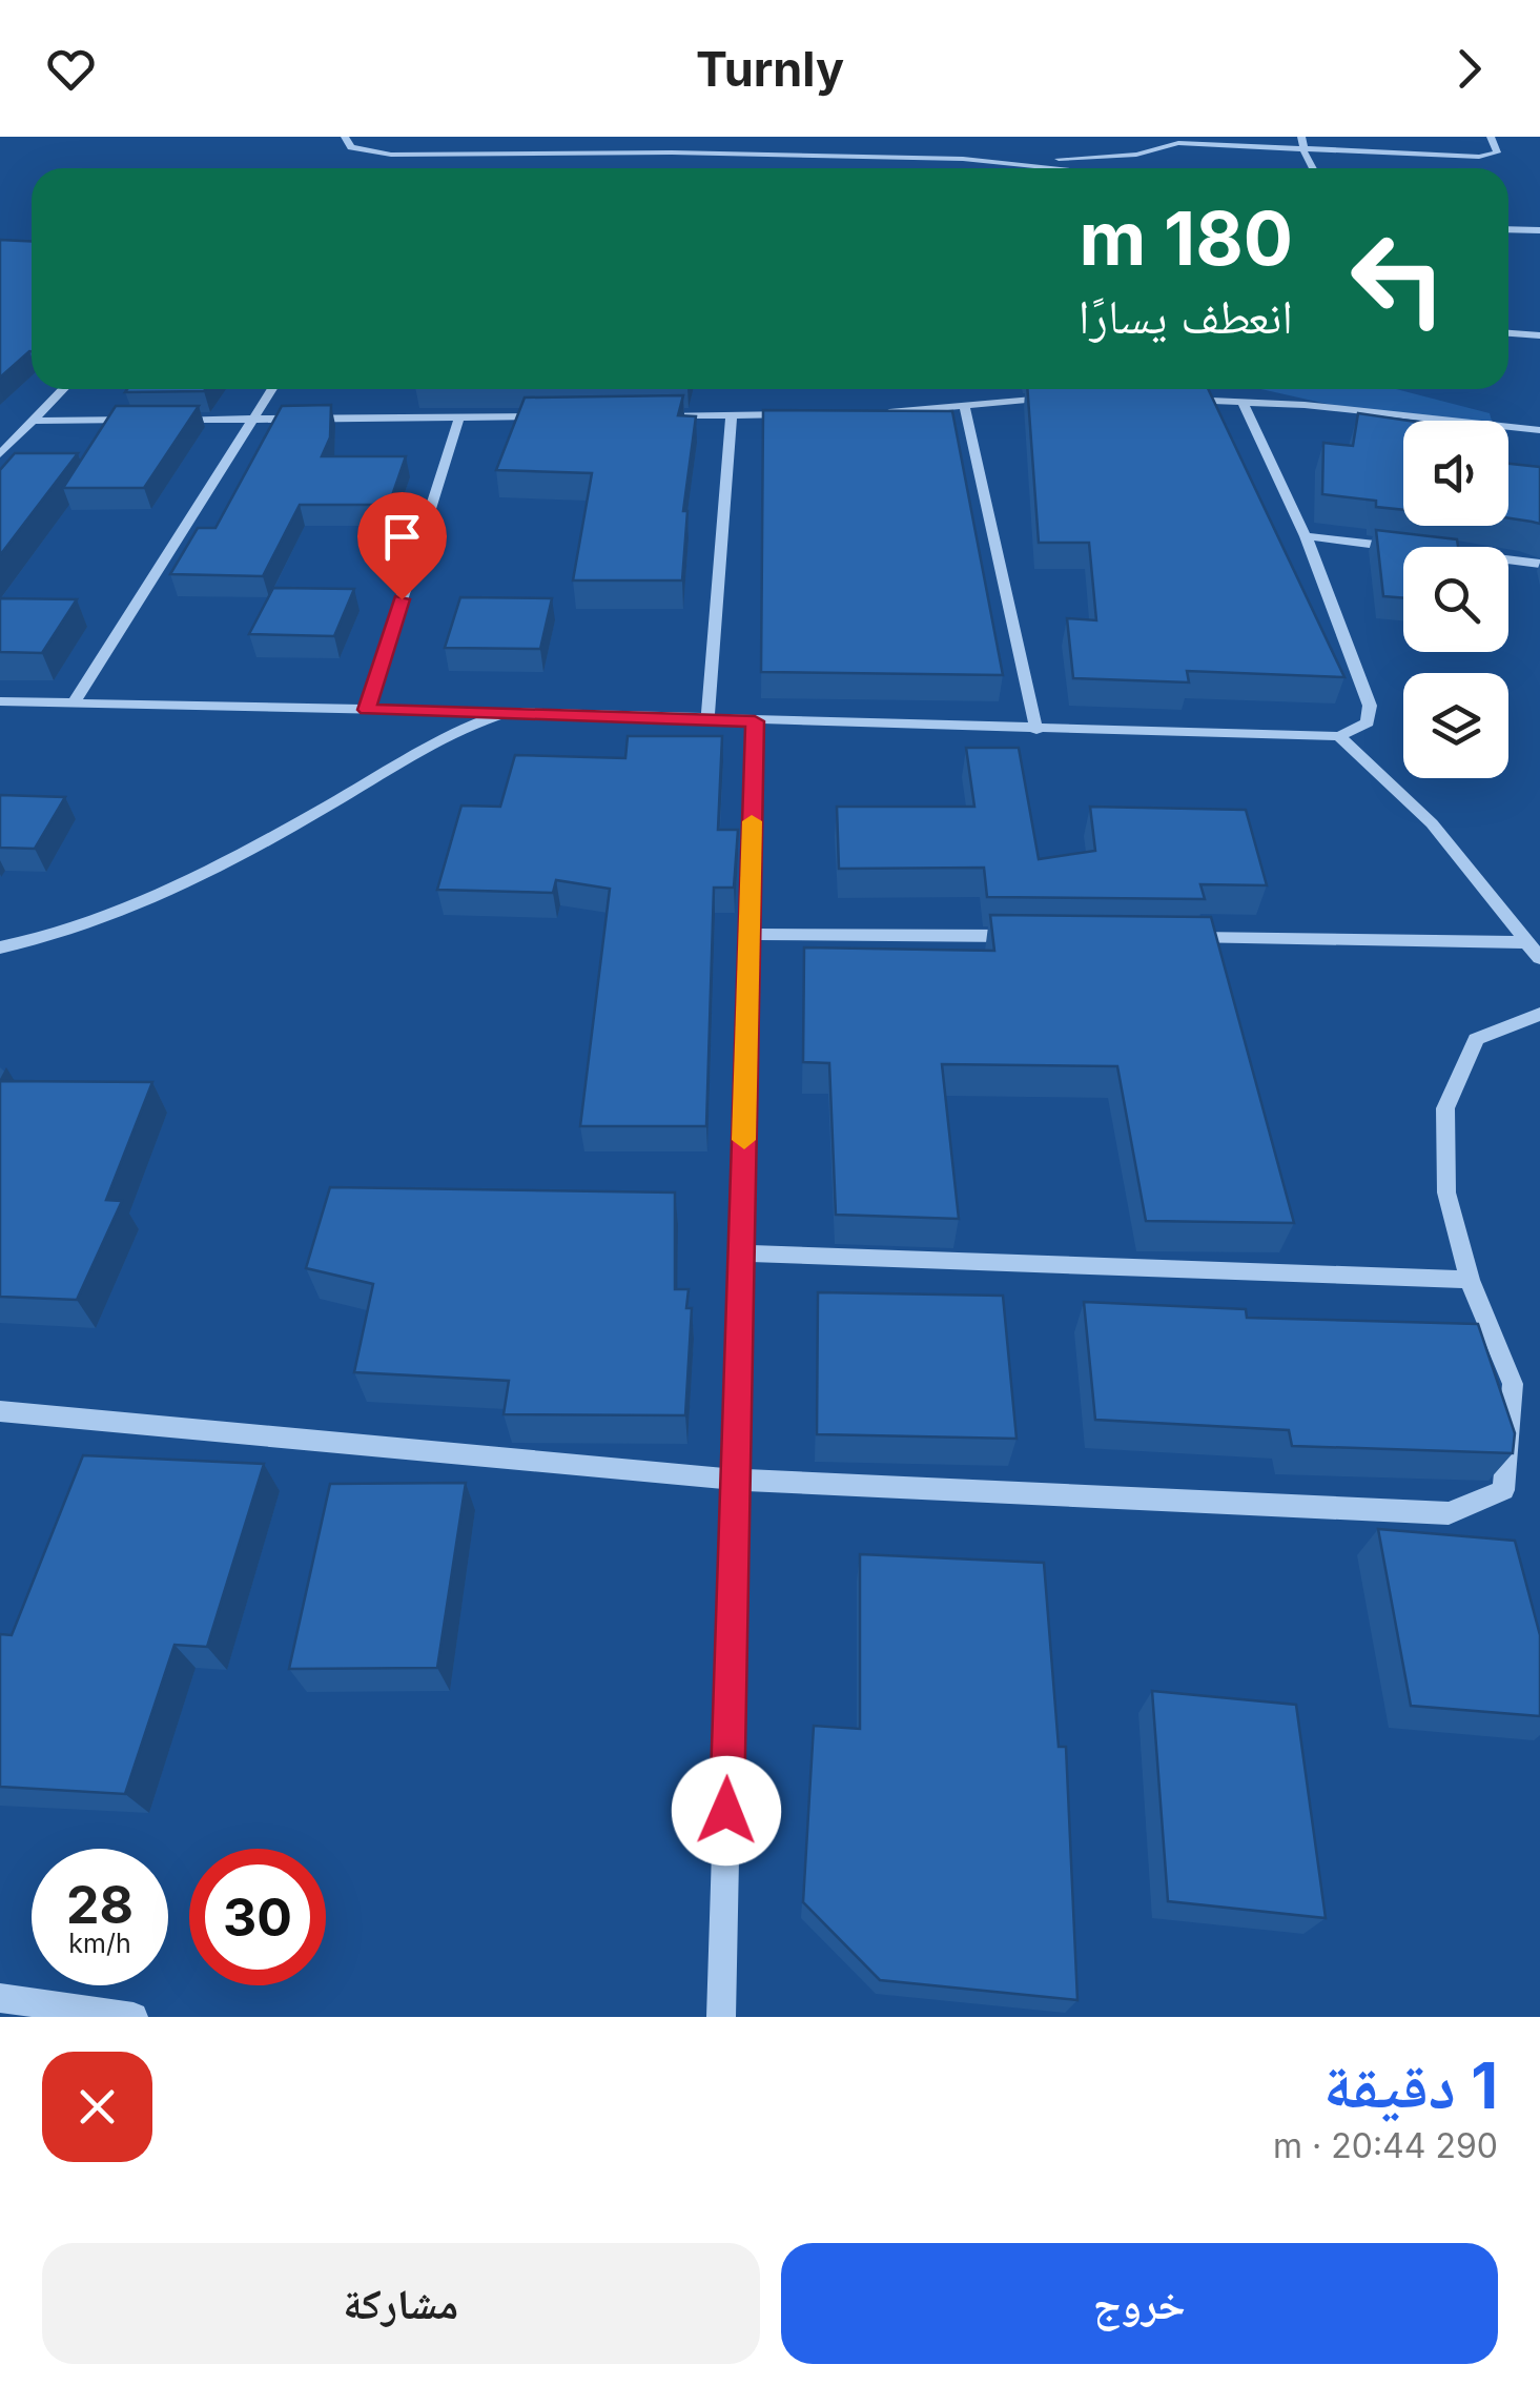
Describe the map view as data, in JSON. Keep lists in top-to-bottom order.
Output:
{
  "page": {
    "header": "Turnly",
    "turn": ["180 m", "انعطف يسارًا"],
    "speed": "28 km/h",
    "limit": "30",
    "heading": ["1 دقيقة", "290 m · 20:44"],
    "buttons": ["خروج", "مشاركة"]
  }
}
